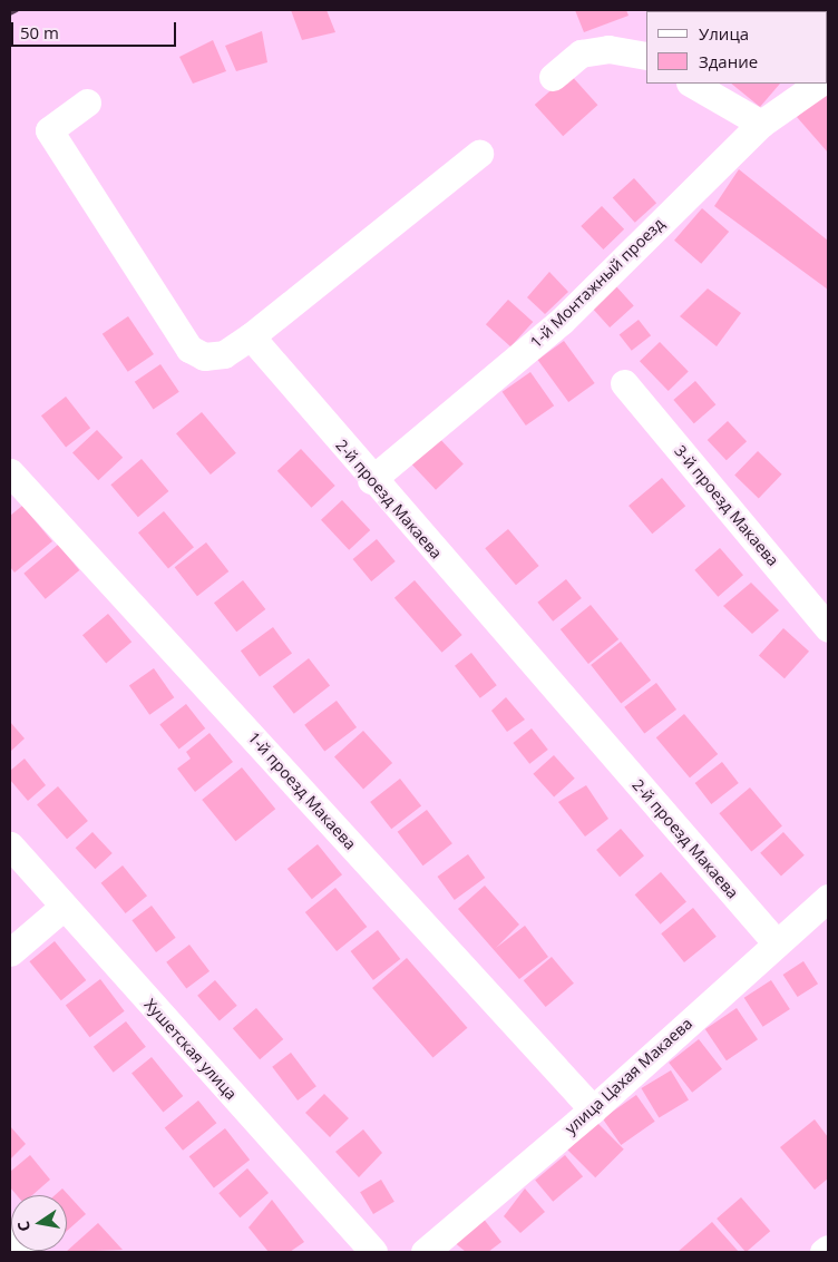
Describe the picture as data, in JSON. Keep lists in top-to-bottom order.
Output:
{
  "streets": {
    "street": [
      "1-й Монтажный проезд",
      "2-й проезд Макаева",
      "3-й проезд Макаева",
      "1-й проезд Макаева",
      "Хушетская улица",
      "улица Цахая Макаева"
    ]
  },
  "crossings": [
    ["1-й Монтажный проезд", "2-й проезд Макаева"],
    ["2-й проезд Макаева", "улица Цахая Макаева"],
    ["1-й проезд Макаева", "улица Цахая Макаева"]
  ],
  "legend": ["Улица", "Здание"],
  "scale_bar": "50 m",
  "north": "left"
}
